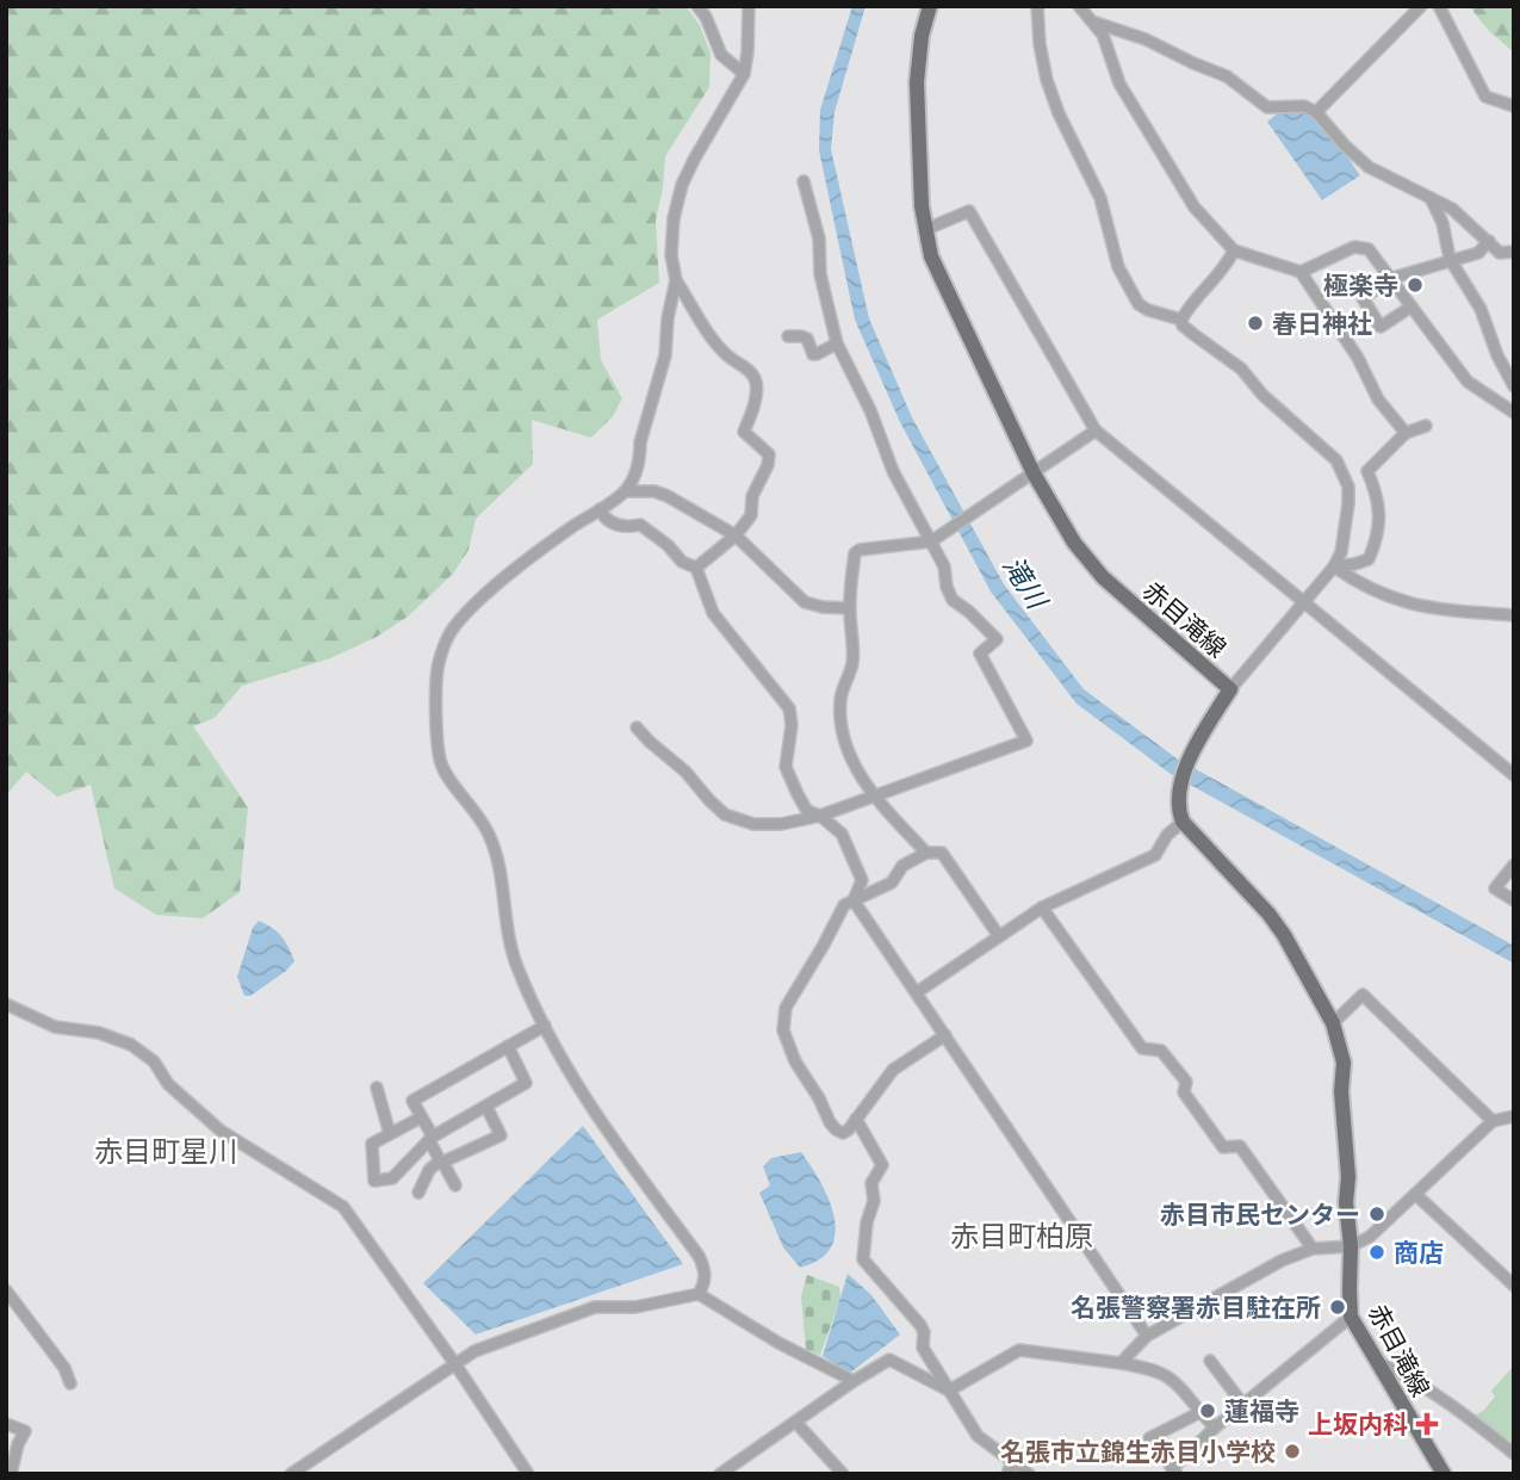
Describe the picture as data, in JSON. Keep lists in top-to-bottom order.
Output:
{
  "streets": {
    "main road": ["赤目滝線"]
  },
  "districts": ["赤目町星川", "赤目町柏原"],
  "water": ["滝川"],
  "places": {
    "other": [
      "極楽寺",
      "春日神社",
      "赤目市民センター",
      "商店",
      "名張警察署赤目駐在所",
      "蓮福寺",
      "名張市立錦生赤目小学校"
    ],
    "health": ["上坂内科"]
  }
}
